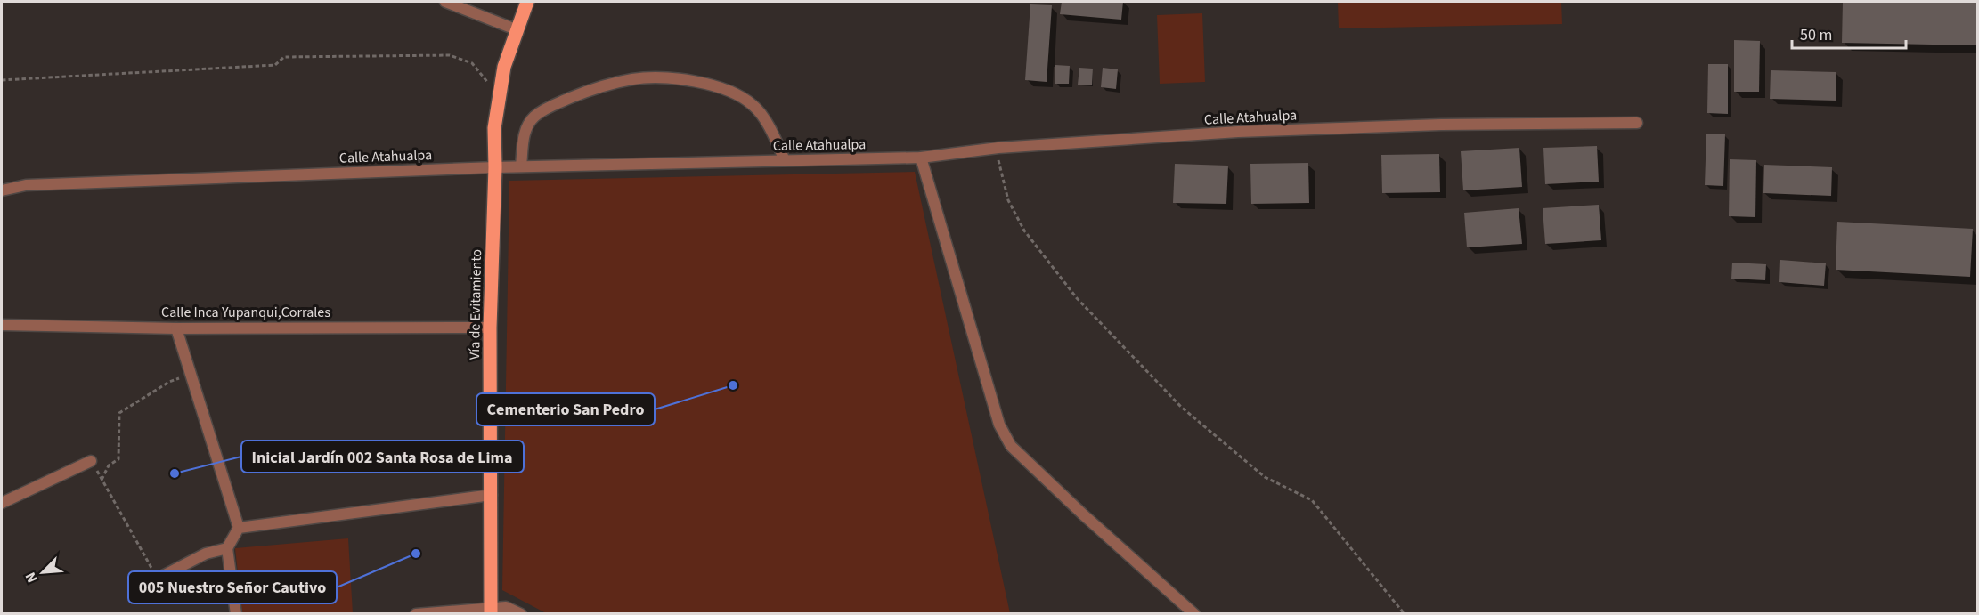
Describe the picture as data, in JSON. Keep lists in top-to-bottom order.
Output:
{
  "streets": {
    "main road": ["Vía de Evitamiento"],
    "street": ["Calle Atahualpa", "Calle Inca Yupanqui,Corrales"]
  },
  "crossings": [
    ["Calle Atahualpa", "Vía de Evitamiento"],
    ["Vía de Evitamiento", "Calle Inca Yupanqui,Corrales"]
  ],
  "places": ["Cementerio San Pedro", "Inicial Jardín 002 Santa Rosa de Lima", "005 Nuestro Señor Cautivo"],
  "scale_bar": "50 m",
  "north": "bottom left"
}
